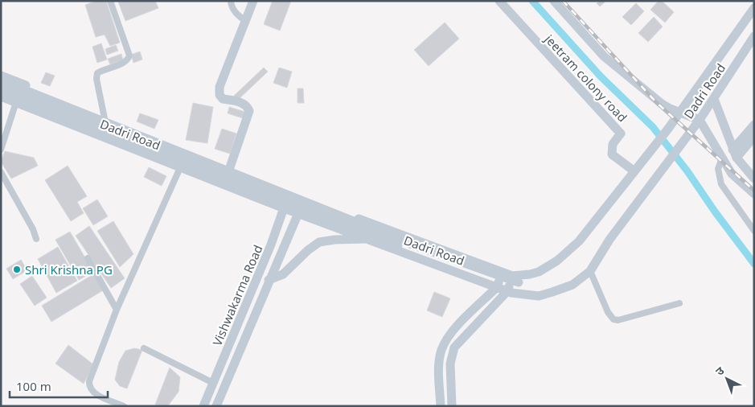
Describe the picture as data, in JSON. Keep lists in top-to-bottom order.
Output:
{
  "streets": {
    "main road": ["jeetram colony road", "Dadri Road", "Vishwakarma Road"]
  },
  "crossings": [
    ["jeetram colony road", "Dadri Road"],
    ["Dadri Road", "Vishwakarma Road"]
  ],
  "places": ["Shri Krishna PG"],
  "scale_bar": "100 m",
  "north": "top left"
}
